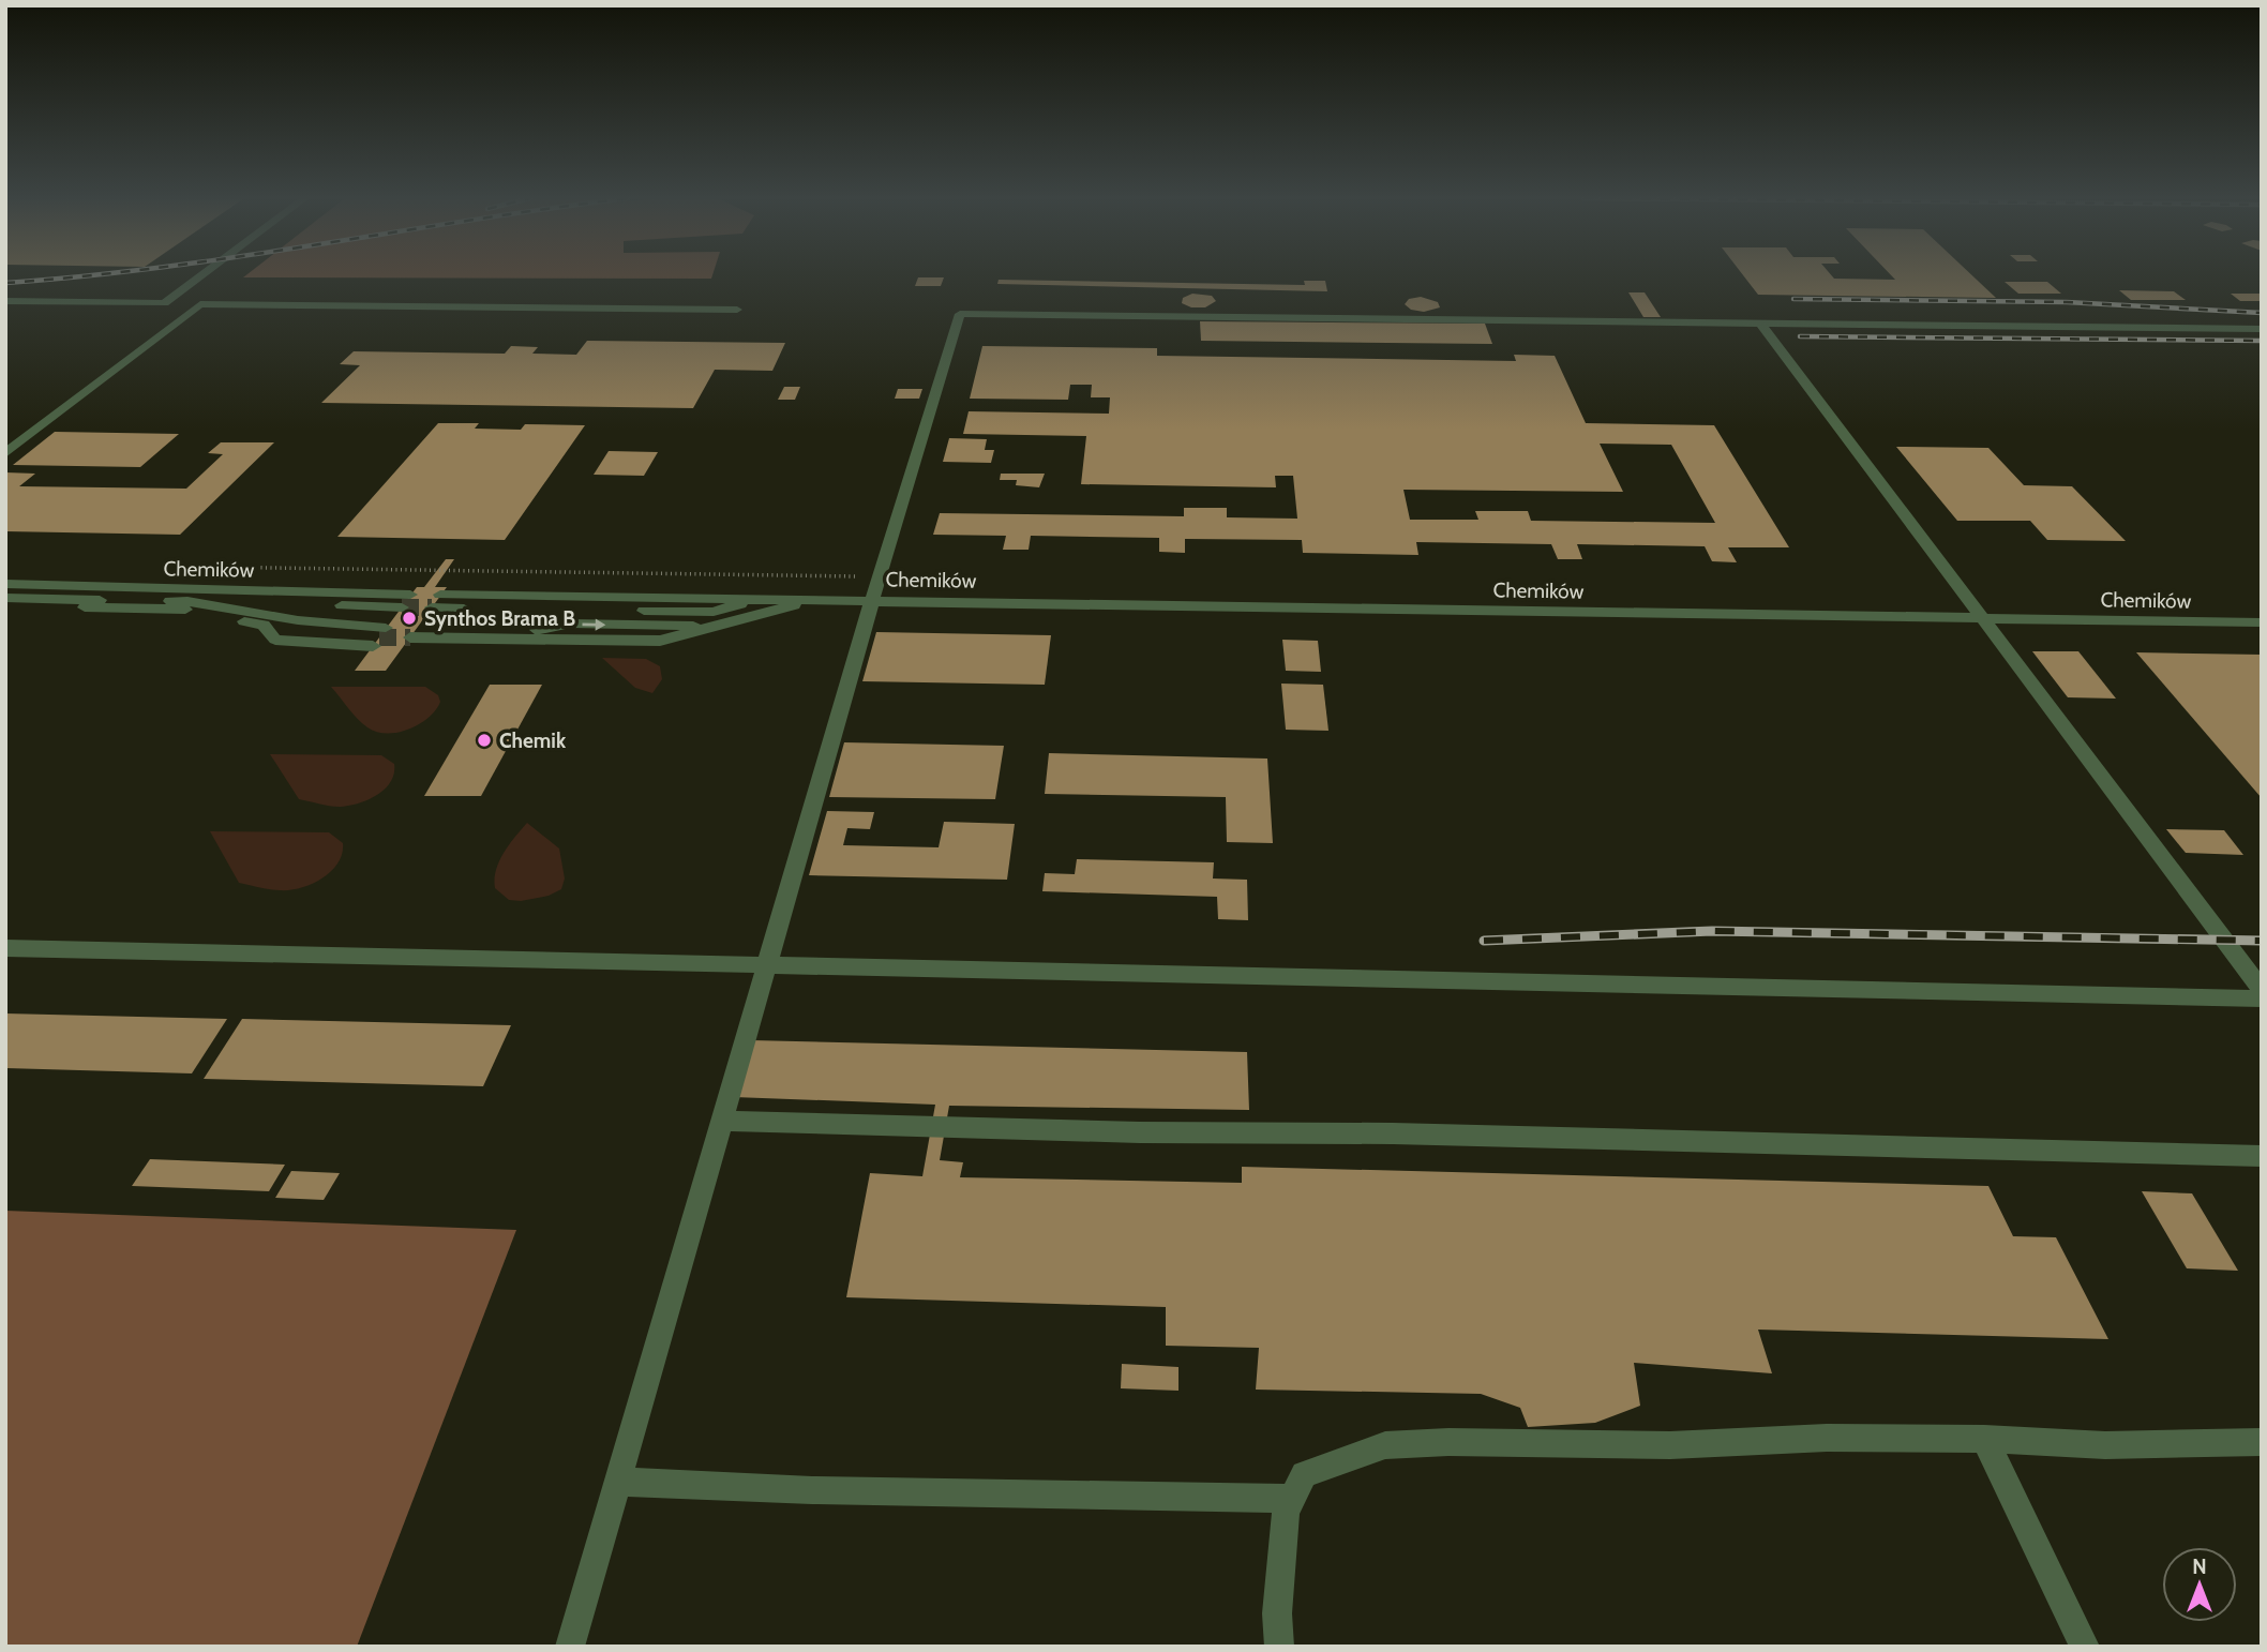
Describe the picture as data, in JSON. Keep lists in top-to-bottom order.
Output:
{
  "streets": {
    "lane": ["Chemików"]
  },
  "places": ["Synthos Brama B", "Chemik"],
  "north": "top"
}
